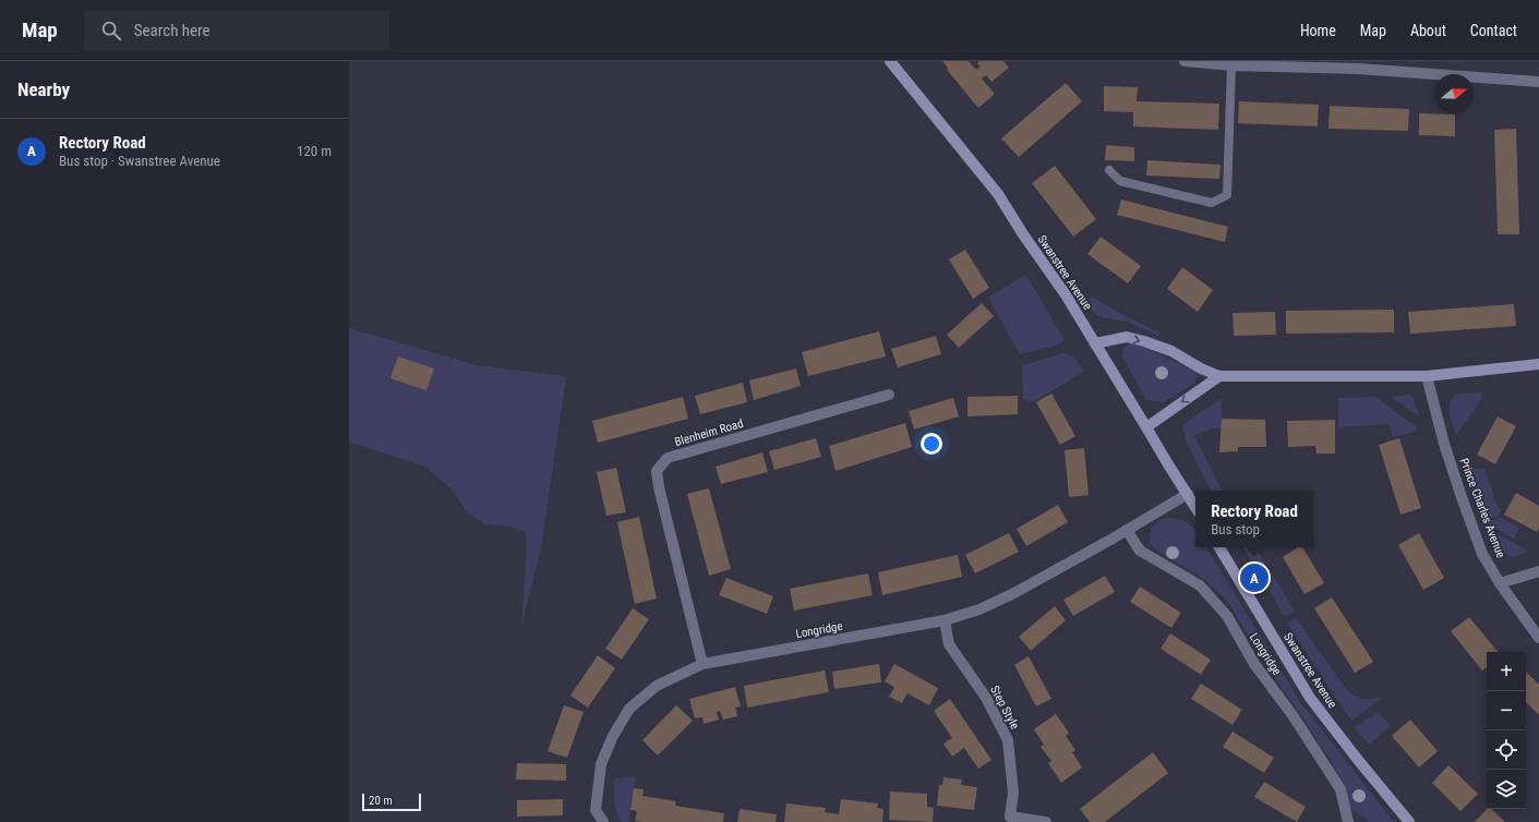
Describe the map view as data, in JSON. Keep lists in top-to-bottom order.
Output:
{
  "streets": {
    "street": [
      "Swanstree Avenue",
      "Blenheim Road",
      "Prince Charles Avenue",
      "Longridge",
      "Step Style"
    ]
  },
  "crossings": [
    ["Swanstree Avenue", "Longridge"],
    ["Blenheim Road", "Longridge"],
    ["Longridge", "Step Style"]
  ],
  "scale_bar": "20 m",
  "north": "right",
  "page": {
    "header": "Map",
    "search": "Search here",
    "nav": [
      "Home",
      "Map",
      "About",
      "Contact"
    ],
    "heading": "Nearby",
    "list": [
      {
        "mark": "A",
        "name": "Rectory Road",
        "note": "Bus stop · Swanstree Avenue",
        "value": "120 m"
      }
    ],
    "popup": ["Rectory Road", "Bus stop"],
    "pins": "A",
    "map_buttons": ["+", "−"],
    "scale": "20 m"
  }
}
